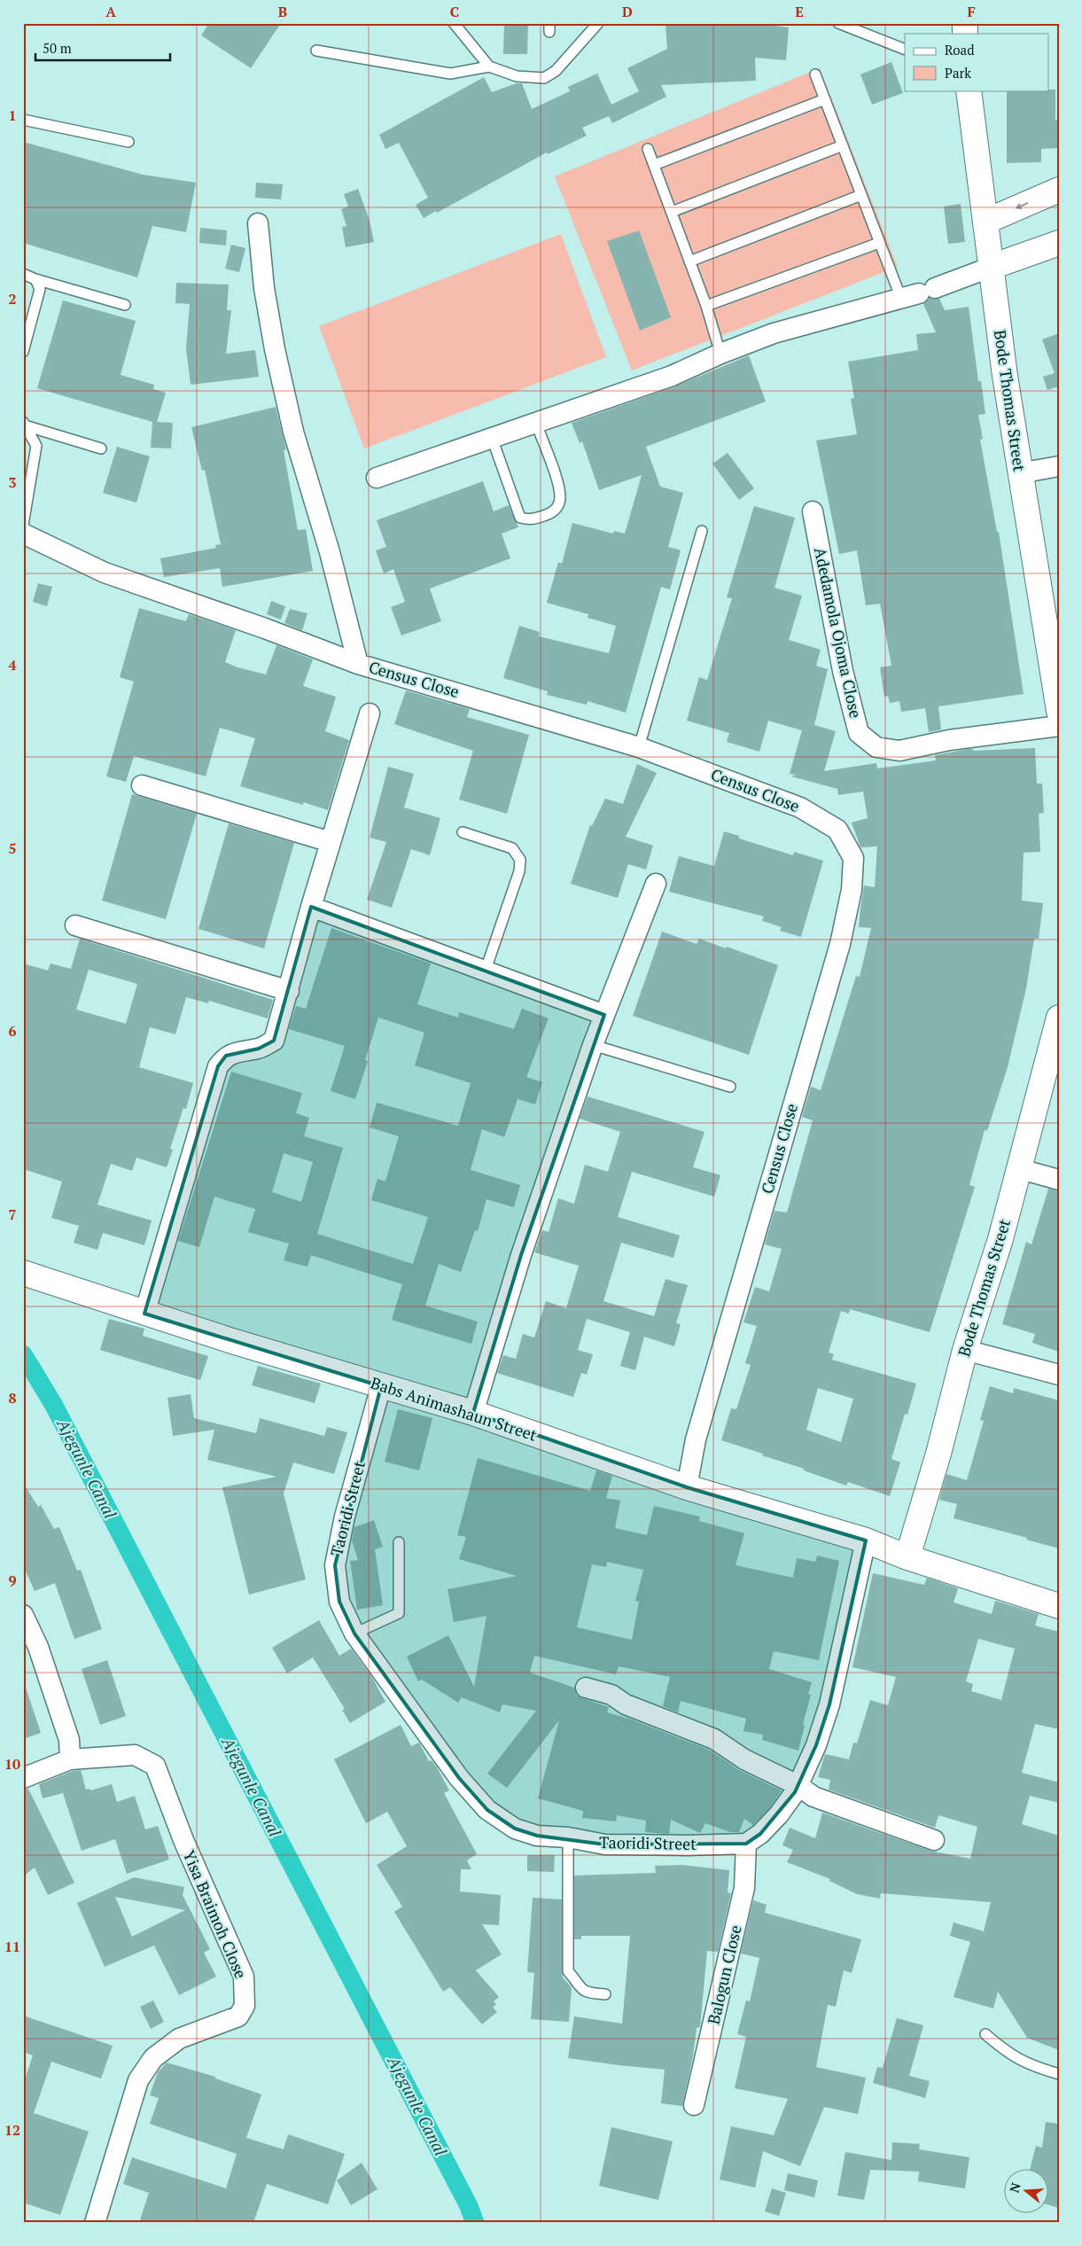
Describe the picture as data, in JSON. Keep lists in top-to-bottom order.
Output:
{
  "streets": {
    "main road": ["Bode Thomas Street", "Babs Animashaun Street"],
    "street": [
      "Adedamola Ojoma Close",
      "Census Close",
      "Taoridi Street",
      "Yisa Braimoh Close",
      "Balogun Close"
    ]
  },
  "crossings": [
    ["Bode Thomas Street", "Babs Animashaun Street"],
    ["Census Close", "Babs Animashaun Street"],
    ["Babs Animashaun Street", "Taoridi Street"],
    ["Taoridi Street", "Balogun Close"]
  ],
  "water": ["Ajegunle Canal"],
  "legend": ["Road", "Park"],
  "scale_bar": "50 m",
  "north": "left",
  "grid": {
    "columns": [
      "A",
      "B",
      "C",
      "D",
      "E",
      "F"
    ],
    "rows": [
      "1",
      "2",
      "3",
      "4",
      "5",
      "6",
      "7",
      "8",
      "9",
      "10",
      "11",
      "12"
    ]
  }
}
